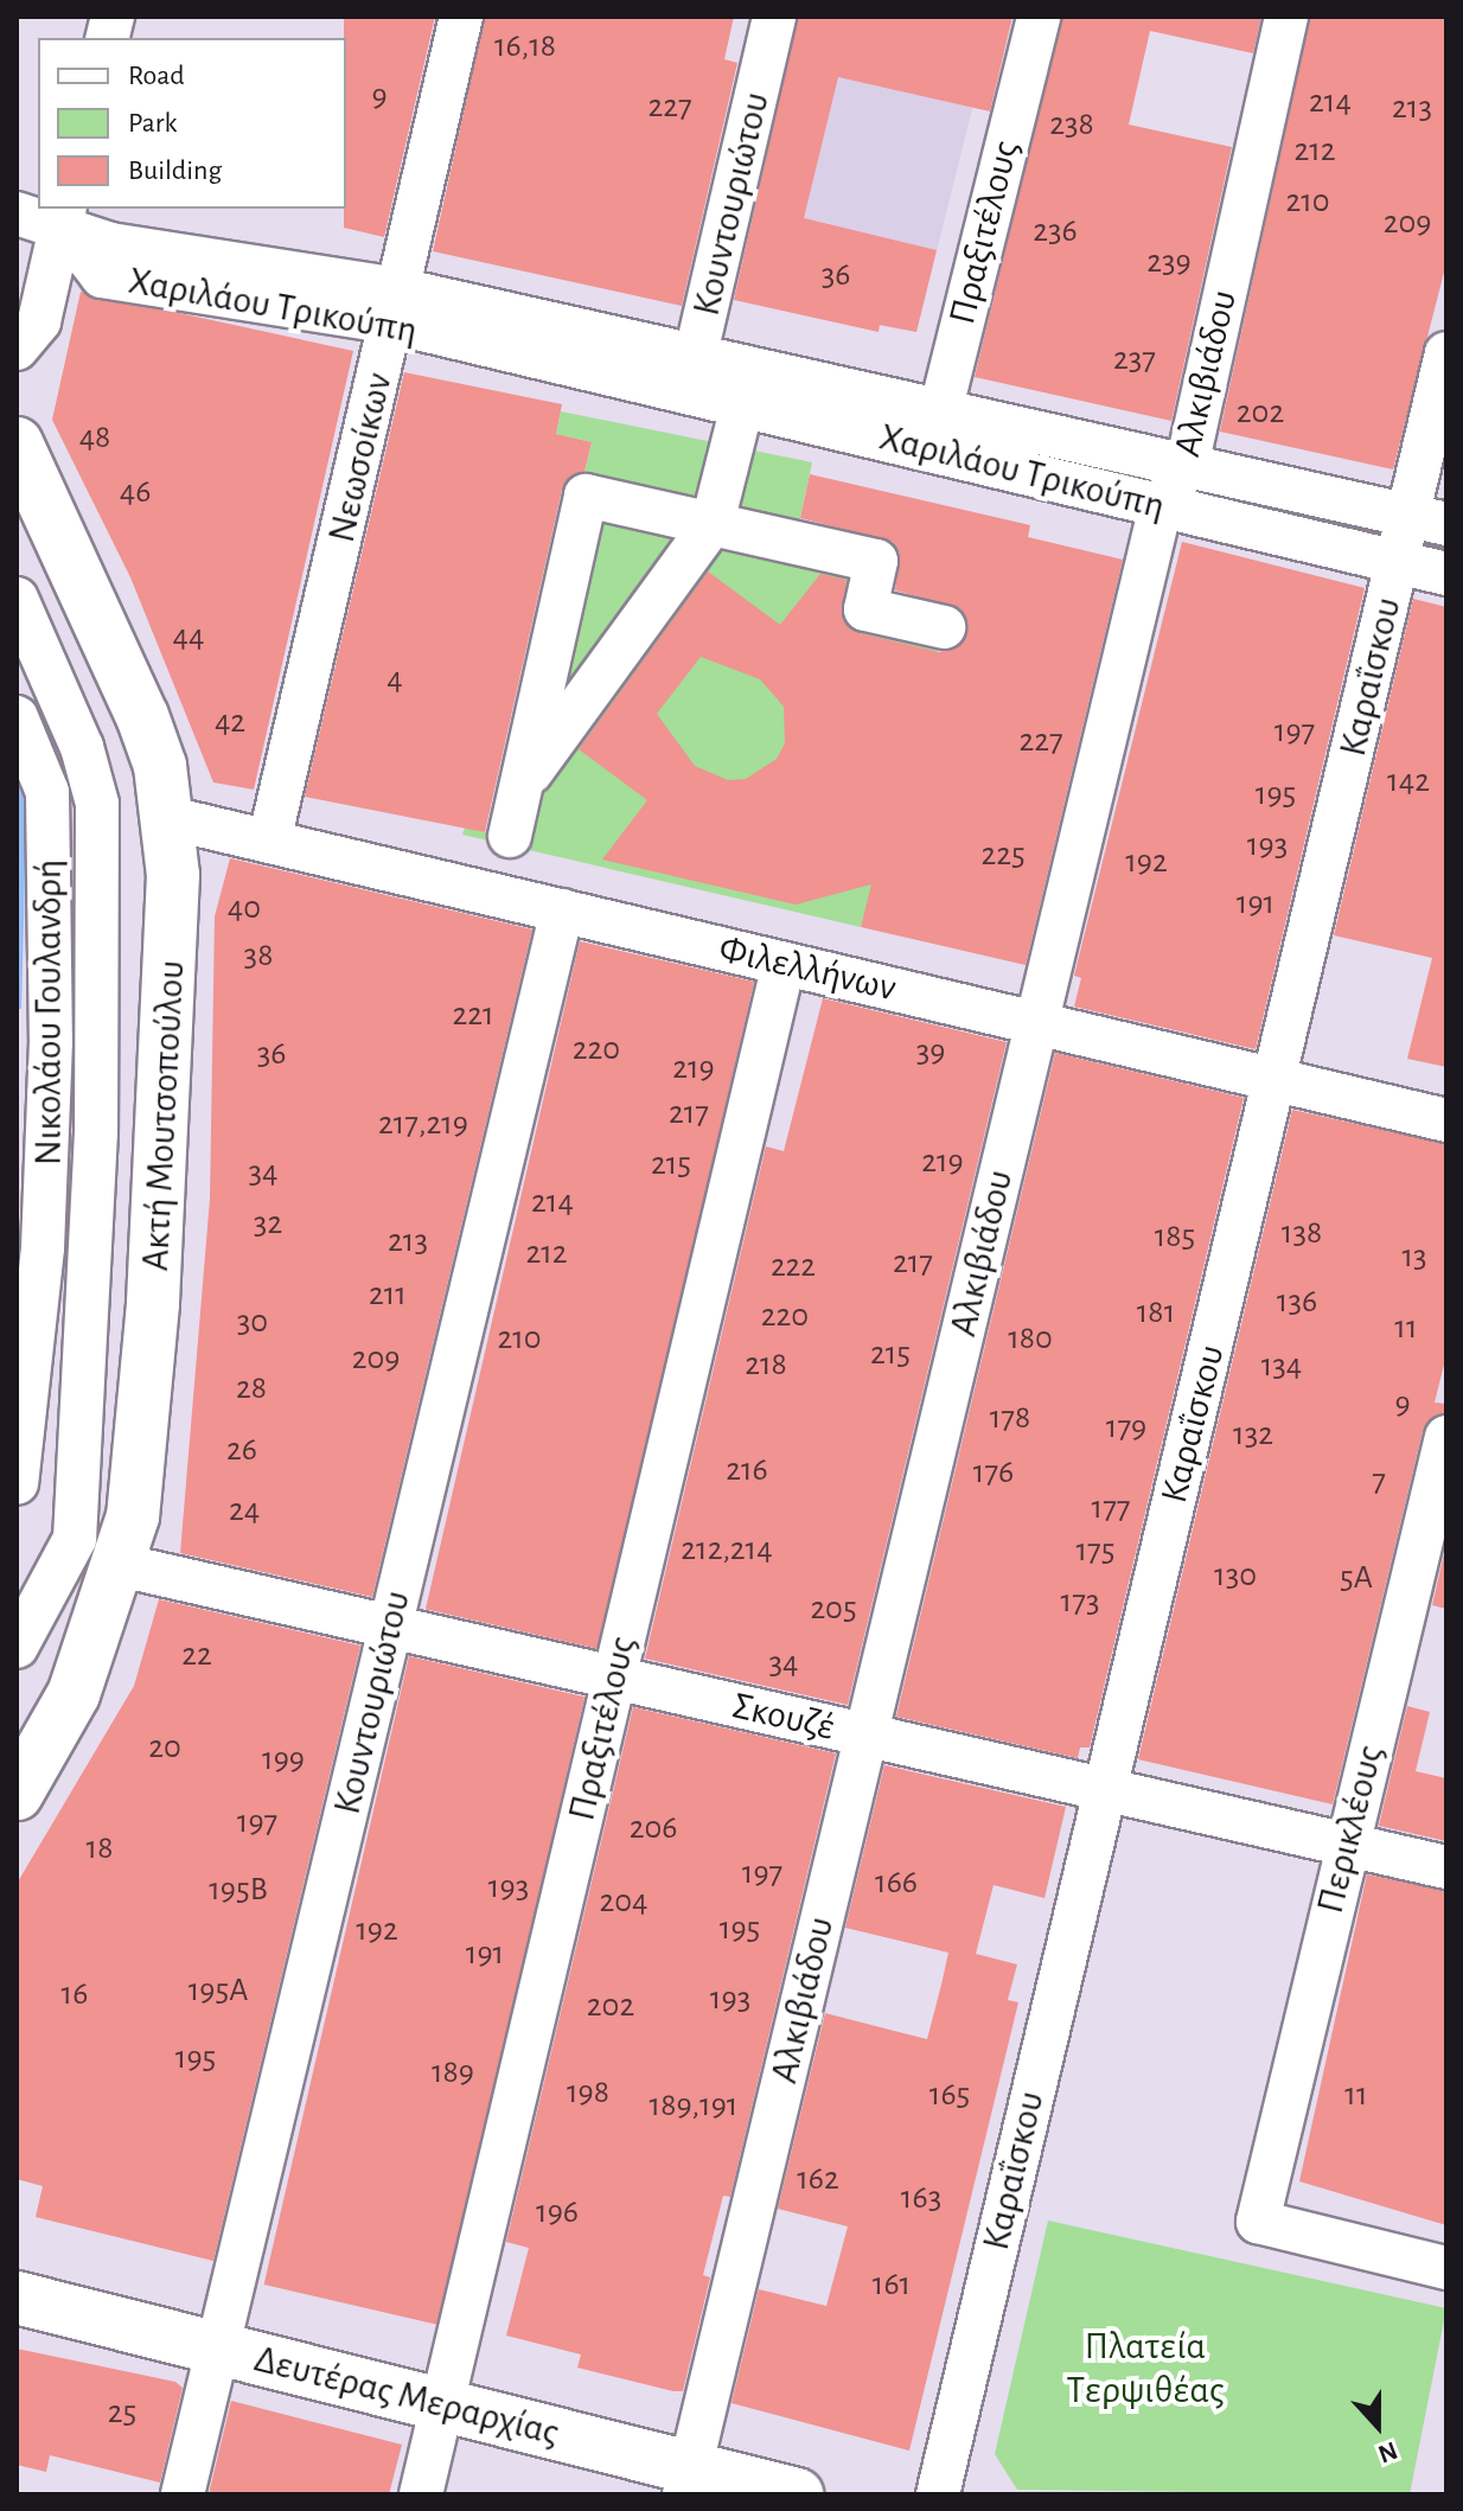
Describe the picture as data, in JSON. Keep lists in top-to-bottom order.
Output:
{
  "streets": {
    "main road": ["Ακτή Μουτσοπούλου", "Δευτέρας Μεραρχίας"],
    "street": [
      "Κουντουριώτου",
      "Πραξιτέλους",
      "Χαριλάου Τρικούπη",
      "Αλκιβιάδου",
      "Νεωσοίκων",
      "Καραΐσκου",
      "Φιλελλήνων",
      "Νικολάου Γουλανδρή",
      "Σκουζέ",
      "Περικλέους"
    ]
  },
  "crossings": [
    ["Κουντουριώτου", "Χαριλάου Τρικούπη"],
    ["Κουντουριώτου", "Φιλελλήνων"],
    ["Κουντουριώτου", "Σκουζέ"],
    ["Κουντουριώτου", "Δευτέρας Μεραρχίας"],
    ["Πραξιτέλους", "Χαριλάου Τρικούπη"],
    ["Πραξιτέλους", "Φιλελλήνων"],
    ["Πραξιτέλους", "Σκουζέ"],
    ["Πραξιτέλους", "Δευτέρας Μεραρχίας"],
    ["Χαριλάου Τρικούπη", "Αλκιβιάδου"],
    ["Χαριλάου Τρικούπη", "Νεωσοίκων"],
    ["Χαριλάου Τρικούπη", "Καραΐσκου"],
    ["Αλκιβιάδου", "Φιλελλήνων"],
    ["Αλκιβιάδου", "Σκουζέ"],
    ["Αλκιβιάδου", "Δευτέρας Μεραρχίας"],
    ["Νεωσοίκων", "Φιλελλήνων"],
    ["Καραΐσκου", "Φιλελλήνων"],
    ["Καραΐσκου", "Σκουζέ"],
    ["Φιλελλήνων", "Ακτή Μουτσοπούλου"],
    ["Ακτή Μουτσοπούλου", "Σκουζέ"],
    ["Σκουζέ", "Περικλέους"]
  ],
  "parks": ["Πλατεία Τερψιθέας"],
  "house_numbers": [
    "16,18",
    "9",
    "214",
    "227",
    "213",
    "238",
    "212",
    "210",
    "209",
    "236",
    "239",
    "36",
    "237",
    "202",
    "48",
    "46",
    "44",
    "4",
    "42",
    "197",
    "227",
    "142",
    "195",
    "193",
    "225",
    "192",
    "191",
    "40",
    "38",
    "221",
    "220",
    "39",
    "36",
    "219",
    "217",
    "217,219",
    "219",
    "215",
    "34",
    "214",
    "32",
    "138",
    "185",
    "213",
    "212",
    "13",
    "217",
    "222",
    "211",
    "136",
    "181",
    "220",
    "30",
    "11",
    "210",
    "180",
    "215",
    "209",
    "218",
    "134",
    "28",
    "9",
    "178",
    "179",
    "132",
    "26",
    "216",
    "176",
    "7",
    "177",
    "24",
    "212,214",
    "175",
    "130",
    "5Α",
    "173",
    "205",
    "22",
    "34",
    "20",
    "199",
    "197",
    "206",
    "18",
    "197",
    "166",
    "193",
    "195B",
    "204",
    "195",
    "192",
    "191",
    "195A",
    "16",
    "193",
    "202",
    "195",
    "189",
    "198",
    "165",
    "11",
    "189,191",
    "162",
    "163",
    "196",
    "161",
    "25"
  ],
  "legend": ["Road", "Park", "Building"],
  "north": "bottom"
}
